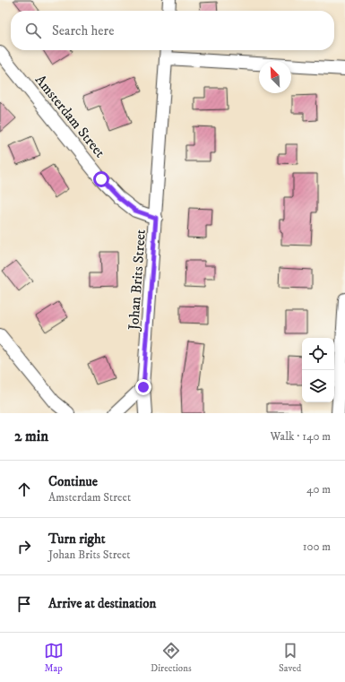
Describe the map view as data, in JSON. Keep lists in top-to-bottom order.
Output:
{
  "streets": {
    "street": ["Amsterdam Street", "Johan Brits Street"]
  },
  "crossings": [
    ["Amsterdam Street", "Johan Brits Street"]
  ],
  "north": "top left",
  "page": {
    "search": "Search here",
    "heading": ["2 min", "Walk · 140 m"],
    "list": [
      ["Continue", "Amsterdam Street", "40 m"],
      ["Turn right", "Johan Brits Street", "100 m"],
      "Arrive at destination"
    ],
    "nav": ["Map", "Directions", "Saved"]
  }
}
